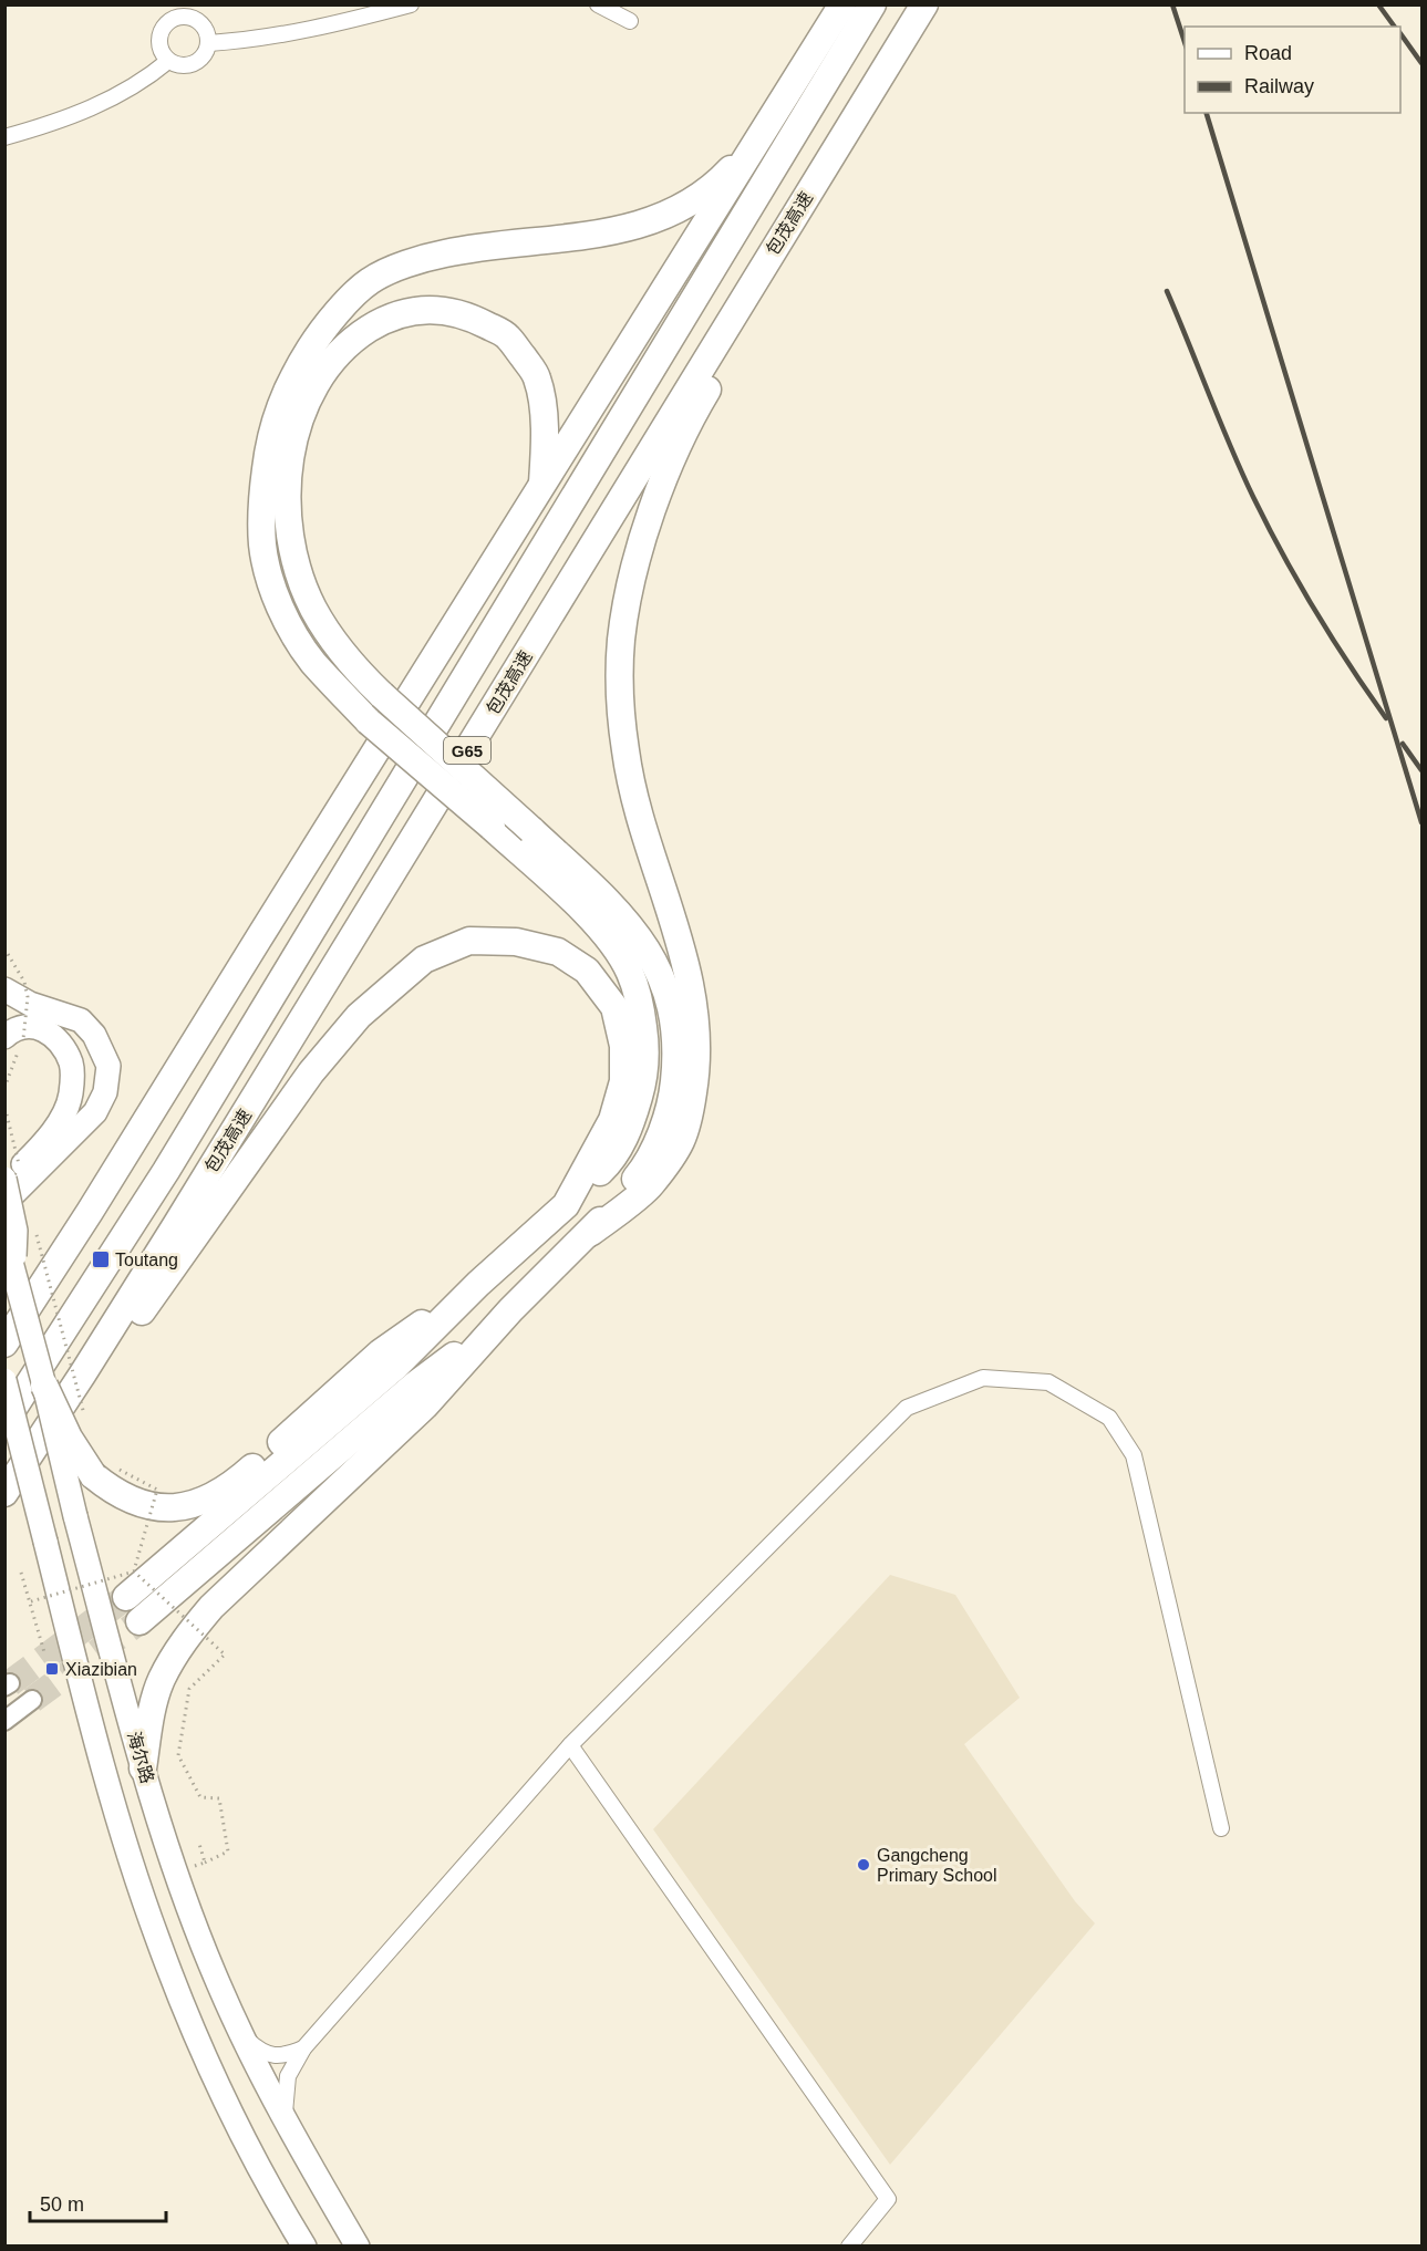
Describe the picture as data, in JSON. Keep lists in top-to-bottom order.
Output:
{
  "streets": {
    "highway": ["包茂高速", "G65"],
    "main road": ["海尔路"]
  },
  "places": {
    "transit": ["Toutang", "Xiazibian"],
    "other": ["Gangcheng Primary School"]
  },
  "legend": ["Road", "Railway"],
  "scale_bar": "50 m"
}
